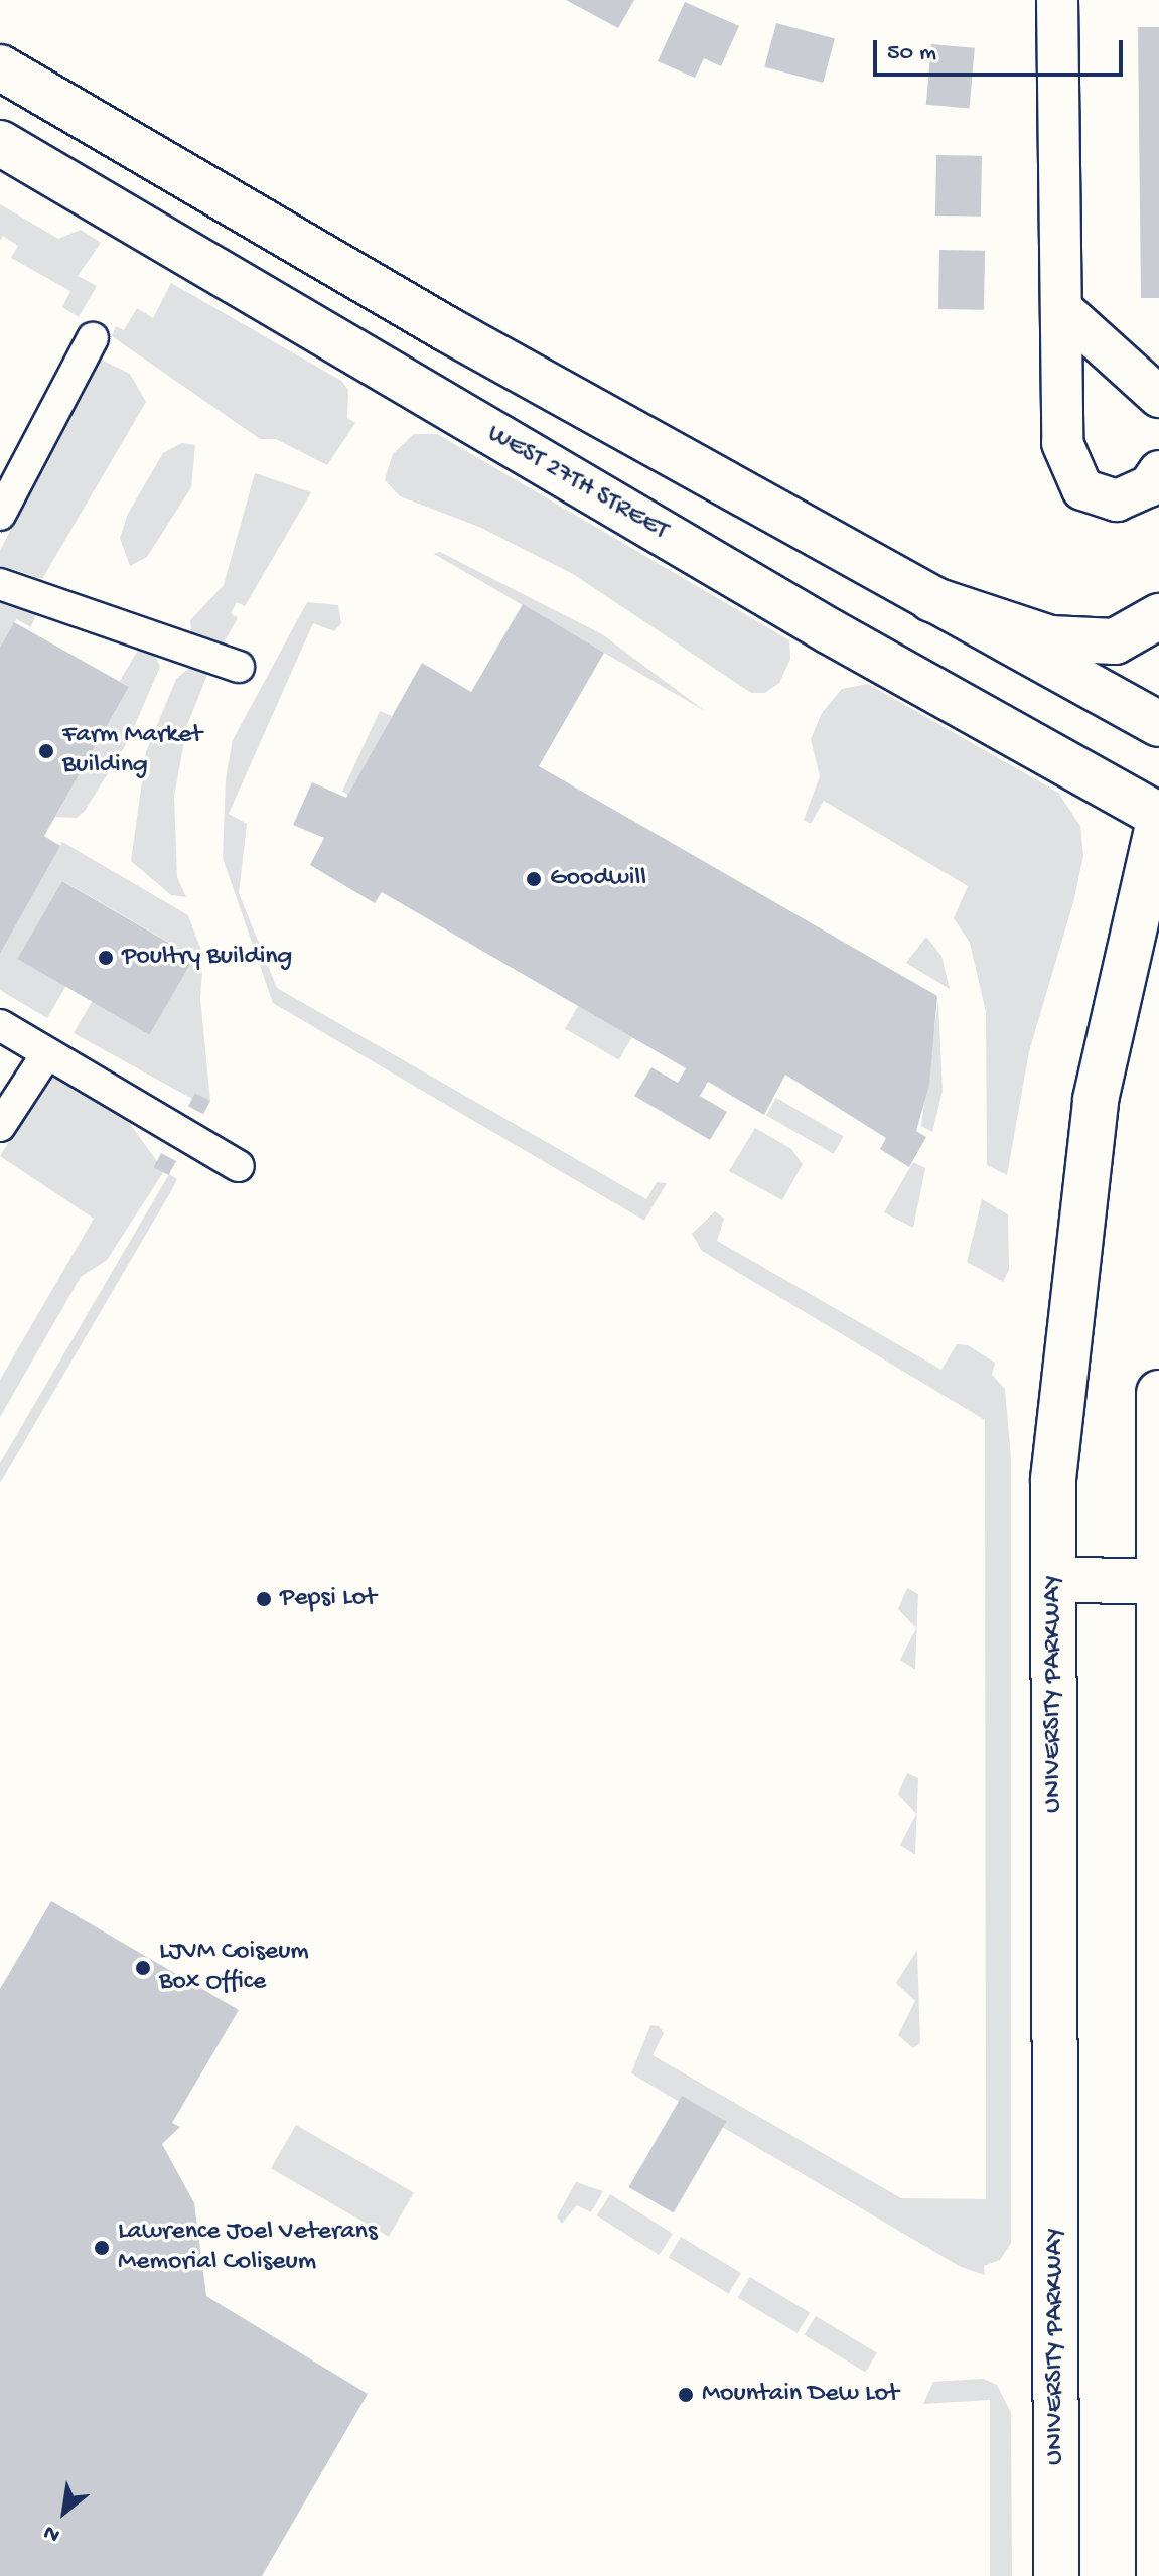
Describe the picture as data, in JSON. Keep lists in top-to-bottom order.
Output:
{
  "streets": {
    "main road": ["WEST 27TH STREET", "UNIVERSITY PARKWAY"]
  },
  "crossings": [
    ["WEST 27TH STREET", "UNIVERSITY PARKWAY"]
  ],
  "places": [
    "Farm Market Building",
    "Goodwill",
    "Poultry Building",
    "Pepsi Lot",
    "LJVM Coiseum Box Office",
    "Lawrence Joel Veterans Memorial Coliseum",
    "Mountain Dew Lot"
  ],
  "scale_bar": "50 m",
  "north": "bottom left"
}
